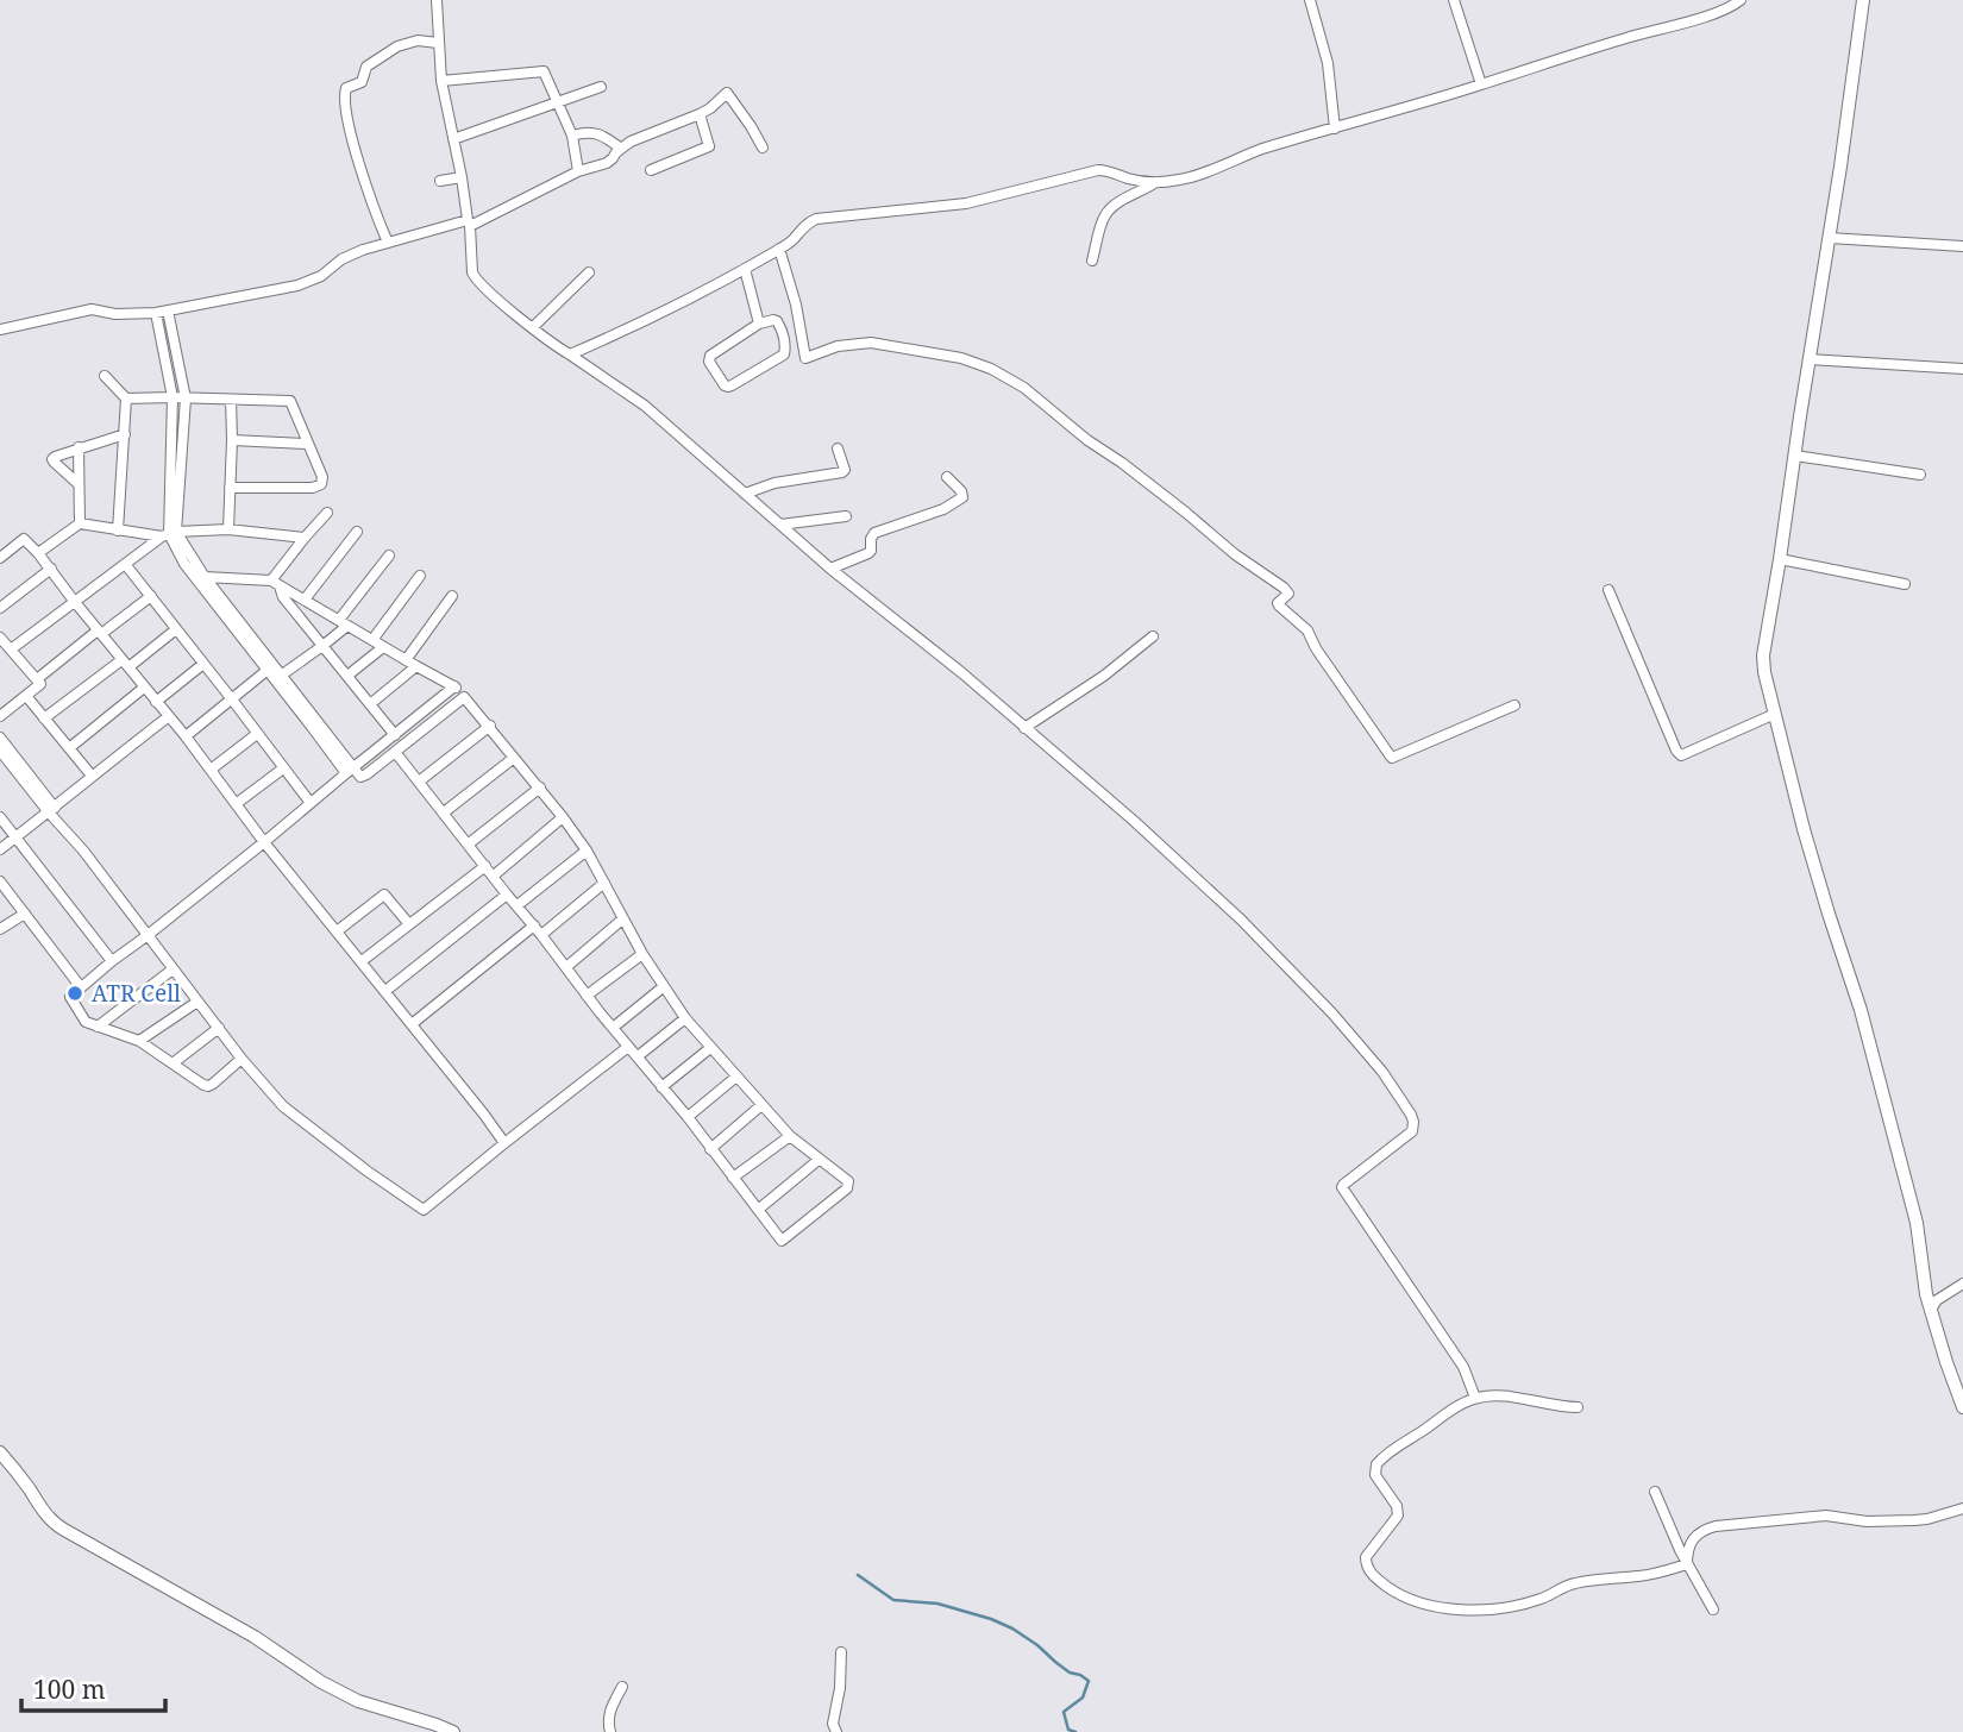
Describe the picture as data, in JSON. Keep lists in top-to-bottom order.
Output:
{
  "places": ["ATR Cell"],
  "scale_bar": "100 m"
}
